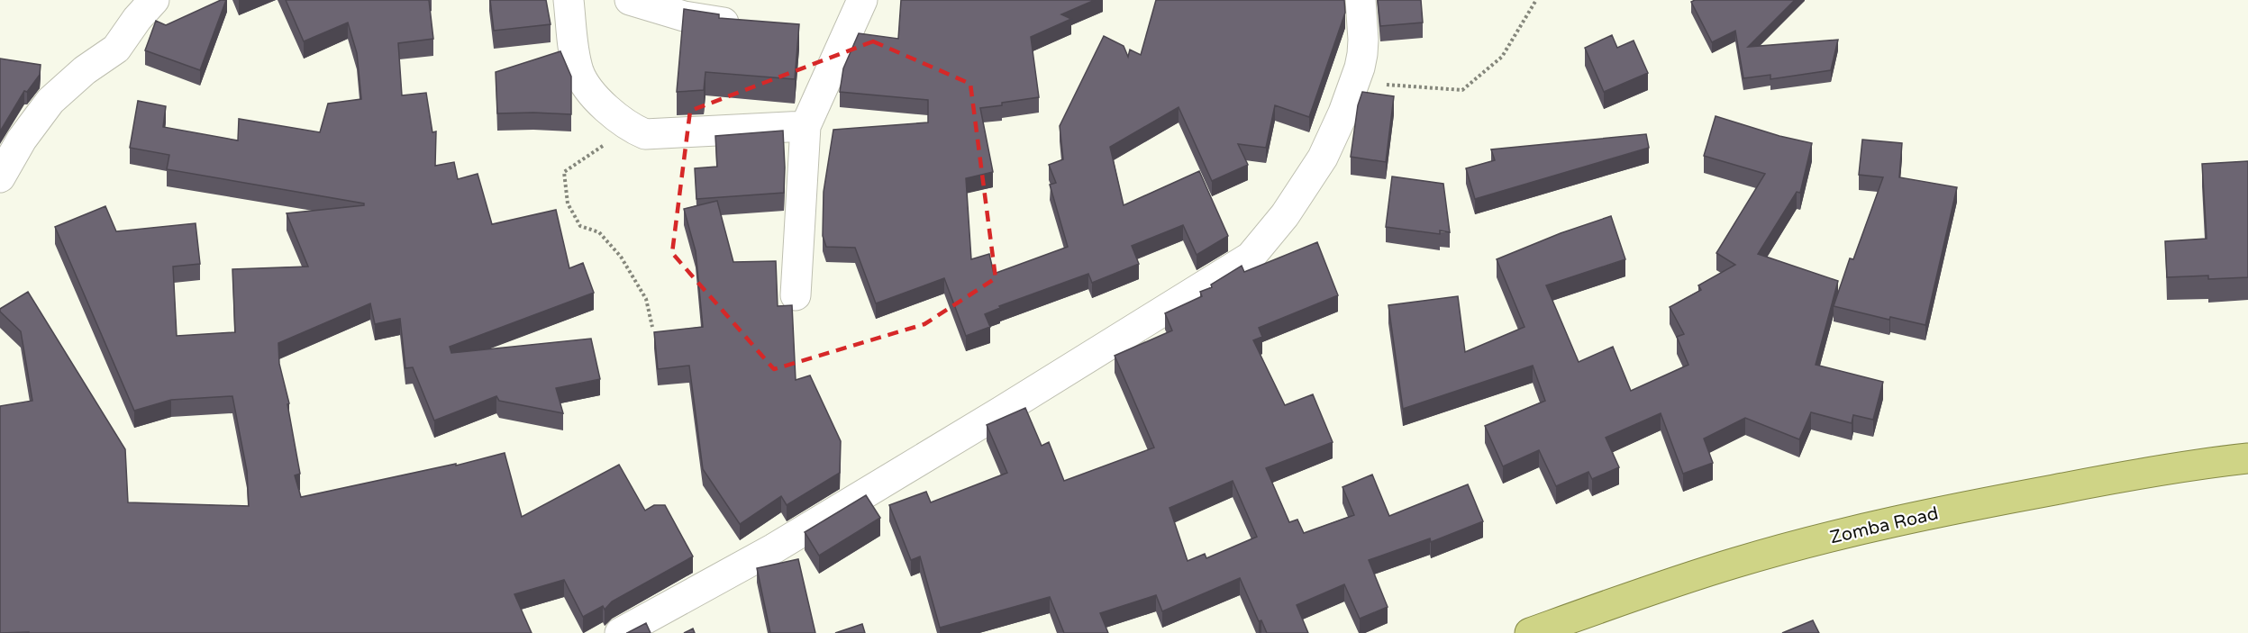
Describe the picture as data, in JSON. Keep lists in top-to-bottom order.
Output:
{
  "streets": {
    "highway": ["Zomba Road"]
  }
}
